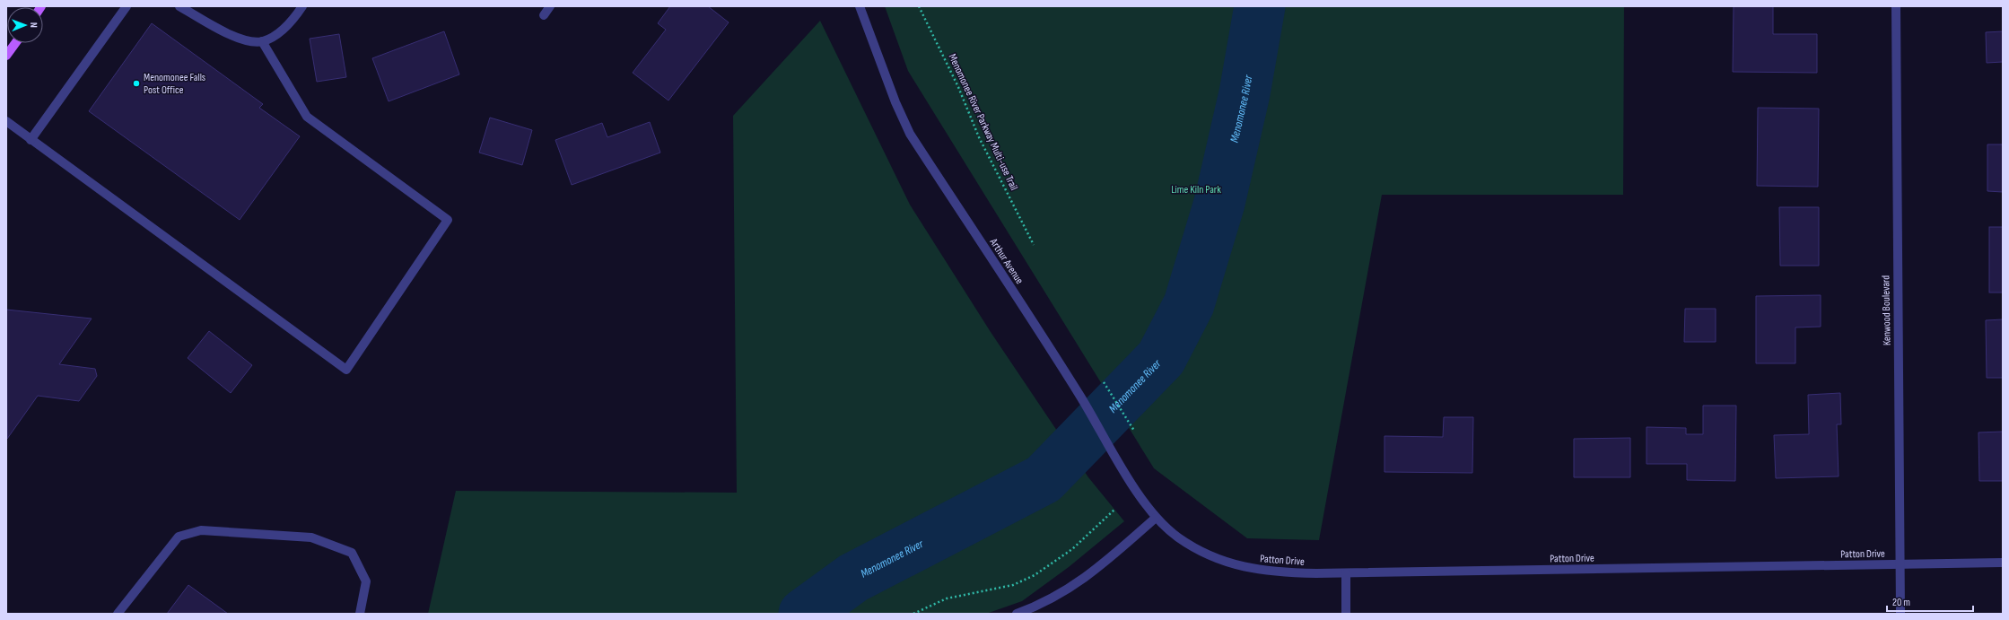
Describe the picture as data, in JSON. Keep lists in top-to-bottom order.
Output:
{
  "streets": {
    "street": ["Arthur Avenue", "Kenwood Boulevard", "Patton Drive"],
    "path": ["Menomonee River Parkway Multi-use Trail"]
  },
  "crossings": [
    ["Arthur Avenue", "Patton Drive"],
    ["Kenwood Boulevard", "Patton Drive"]
  ],
  "water": ["Menomonee River"],
  "parks": ["Lime Kiln Park"],
  "places": ["Menomonee Falls Post Office"],
  "scale_bar": "20 m",
  "north": "right"
}
